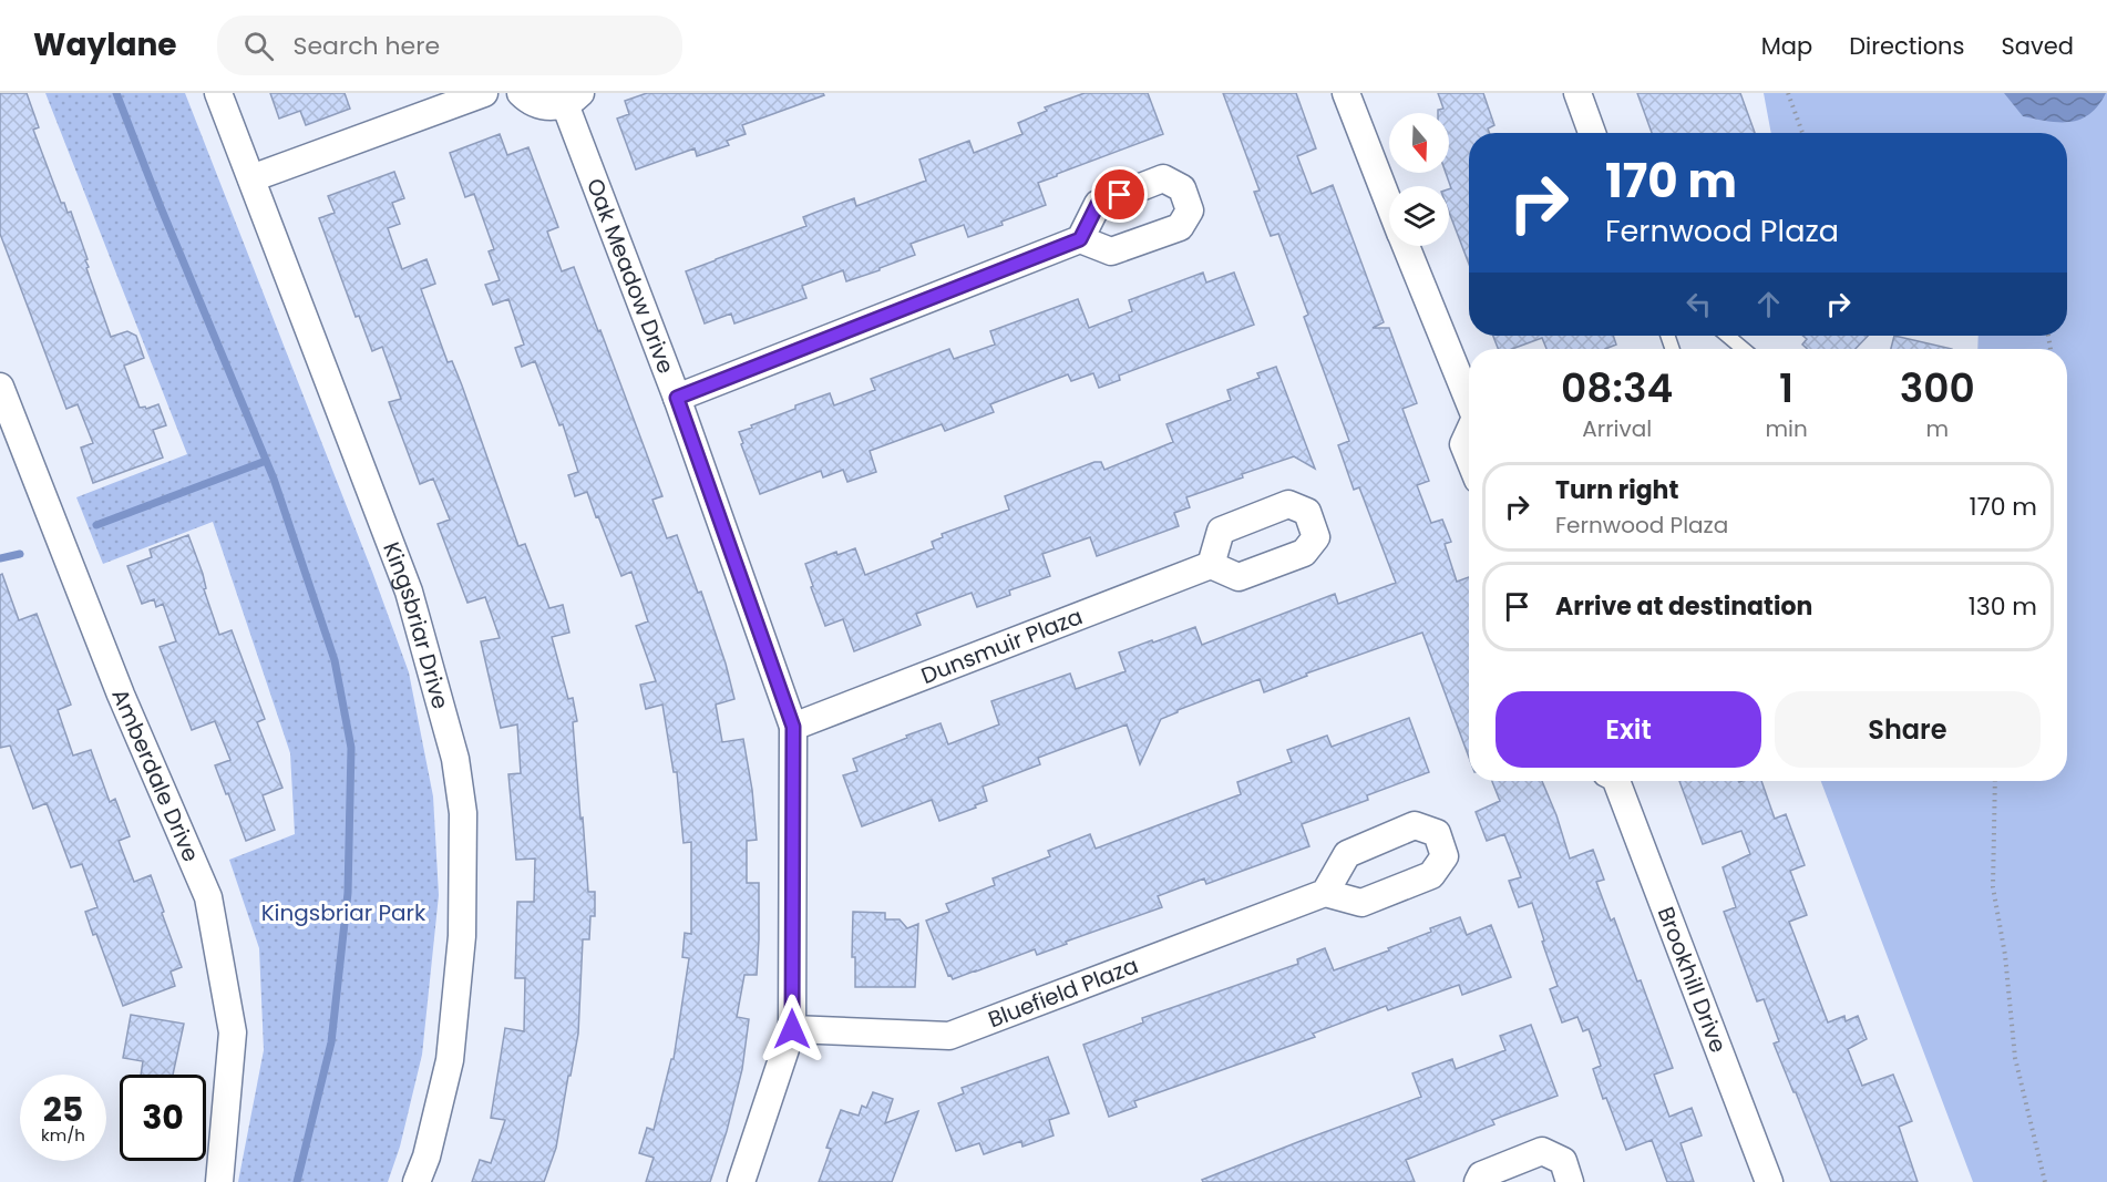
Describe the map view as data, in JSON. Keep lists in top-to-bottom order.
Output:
{
  "streets": {
    "street": [
      "Oak Meadow Drive",
      "Kingsbriar Drive",
      "Dunsmuir Plaza",
      "Amberdale Drive",
      "Brookhill Drive",
      "Bluefield Plaza"
    ]
  },
  "crossings": [
    ["Oak Meadow Drive", "Dunsmuir Plaza"],
    ["Oak Meadow Drive", "Bluefield Plaza"]
  ],
  "parks": ["Kingsbriar Park"],
  "north": "bottom",
  "page": {
    "header": "Waylane",
    "search": "Search here",
    "nav": ["Map", "Directions", "Saved"],
    "turn": ["170 m", "Fernwood Plaza"],
    "eta": [
      "08:34",
      "Arrival",
      "1",
      "min",
      "300",
      "m"
    ],
    "list": [
      {
        "name": "Turn right",
        "note": "Fernwood Plaza",
        "value": "170 m"
      },
      {
        "name": "Arrive at destination",
        "value": "130 m"
      }
    ],
    "buttons": ["Exit", "Share"],
    "speed": "25 km/h",
    "limit": "30"
  }
}
